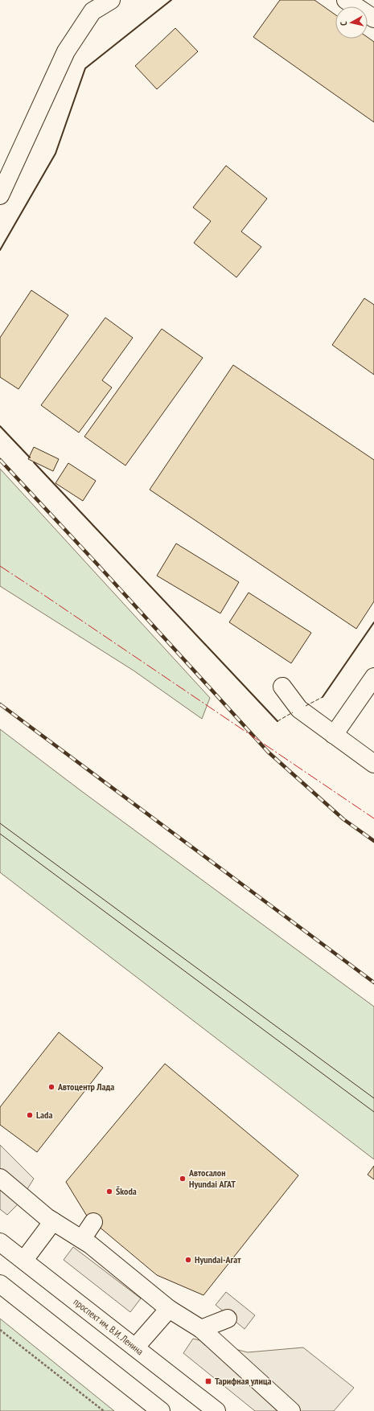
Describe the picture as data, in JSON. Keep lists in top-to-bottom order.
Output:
{
  "streets": {
    "main road": ["проспект им. В.И. Ленина"]
  },
  "places": {
    "other": [
      "Автоцентр Лада",
      "Lada",
      "Автосалон Hyundai АГАТ",
      "Škoda",
      "Hyundai-Агат"
    ],
    "transit": ["Тарифная улица"]
  },
  "north": "left"
}
